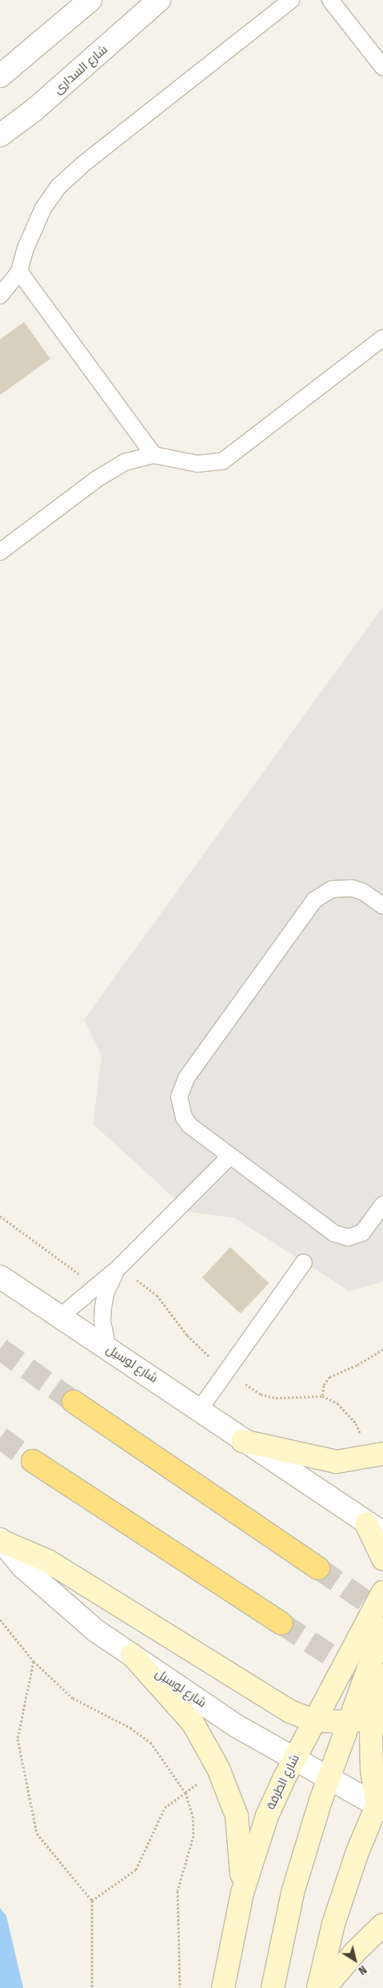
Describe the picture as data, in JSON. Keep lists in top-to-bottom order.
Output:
{
  "streets": {
    "main road": ["شارع الطرفة"],
    "street": ["شارع السدارى", "شارع لوسيل"]
  },
  "crossings": [
    ["شارع لوسيل", "شارع الطرفة"]
  ],
  "north": "bottom right"
}
